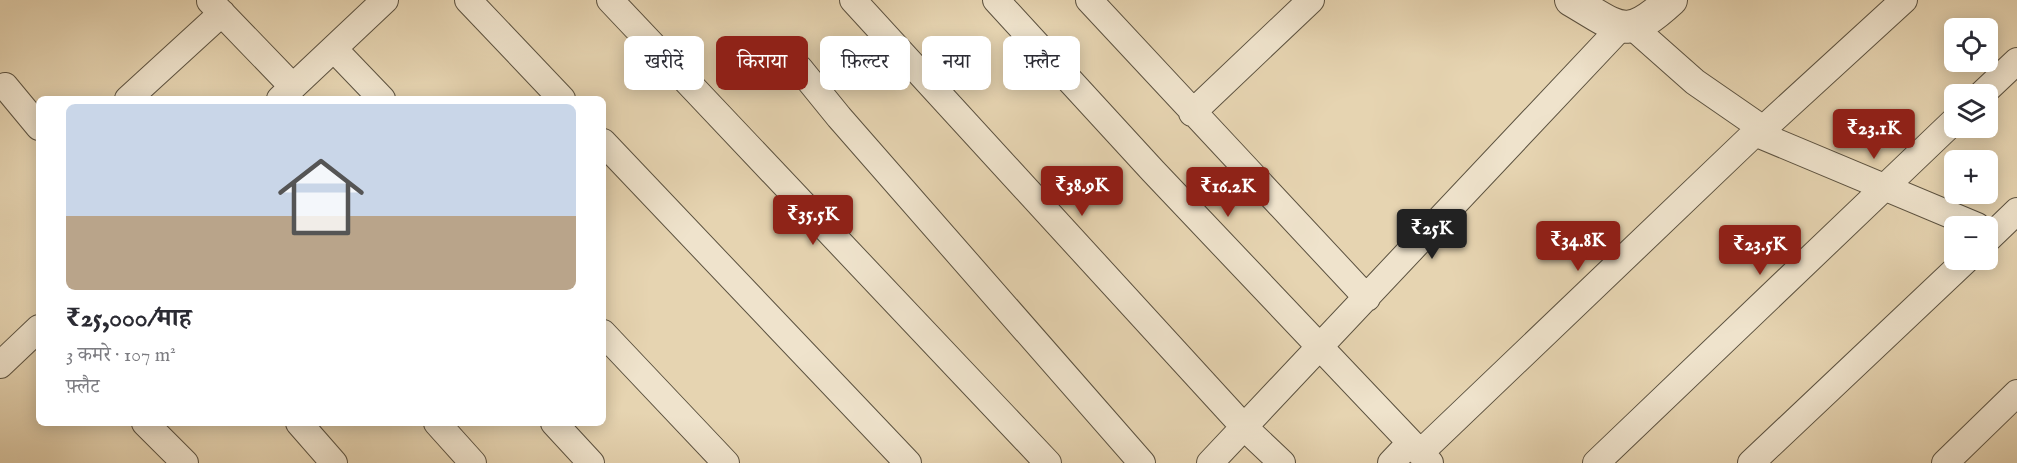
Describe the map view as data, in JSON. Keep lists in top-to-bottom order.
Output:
{
  "page": {
    "map_buttons": ["+", "−"],
    "chip": [
      "खरीदें",
      "किराया",
      "फ़िल्टर",
      "नया",
      "फ़्लैट"
    ],
    "list": [
      {
        "name": "₹25,000/माह",
        "note": "3 कमरे · 107 m² · फ़्लैट"
      }
    ],
    "price": [
      "₹23.1K",
      "₹38.9K",
      "₹16.2K",
      "₹35.5K",
      "₹25K",
      "₹34.8K",
      "₹23.5K"
    ]
  }
}
